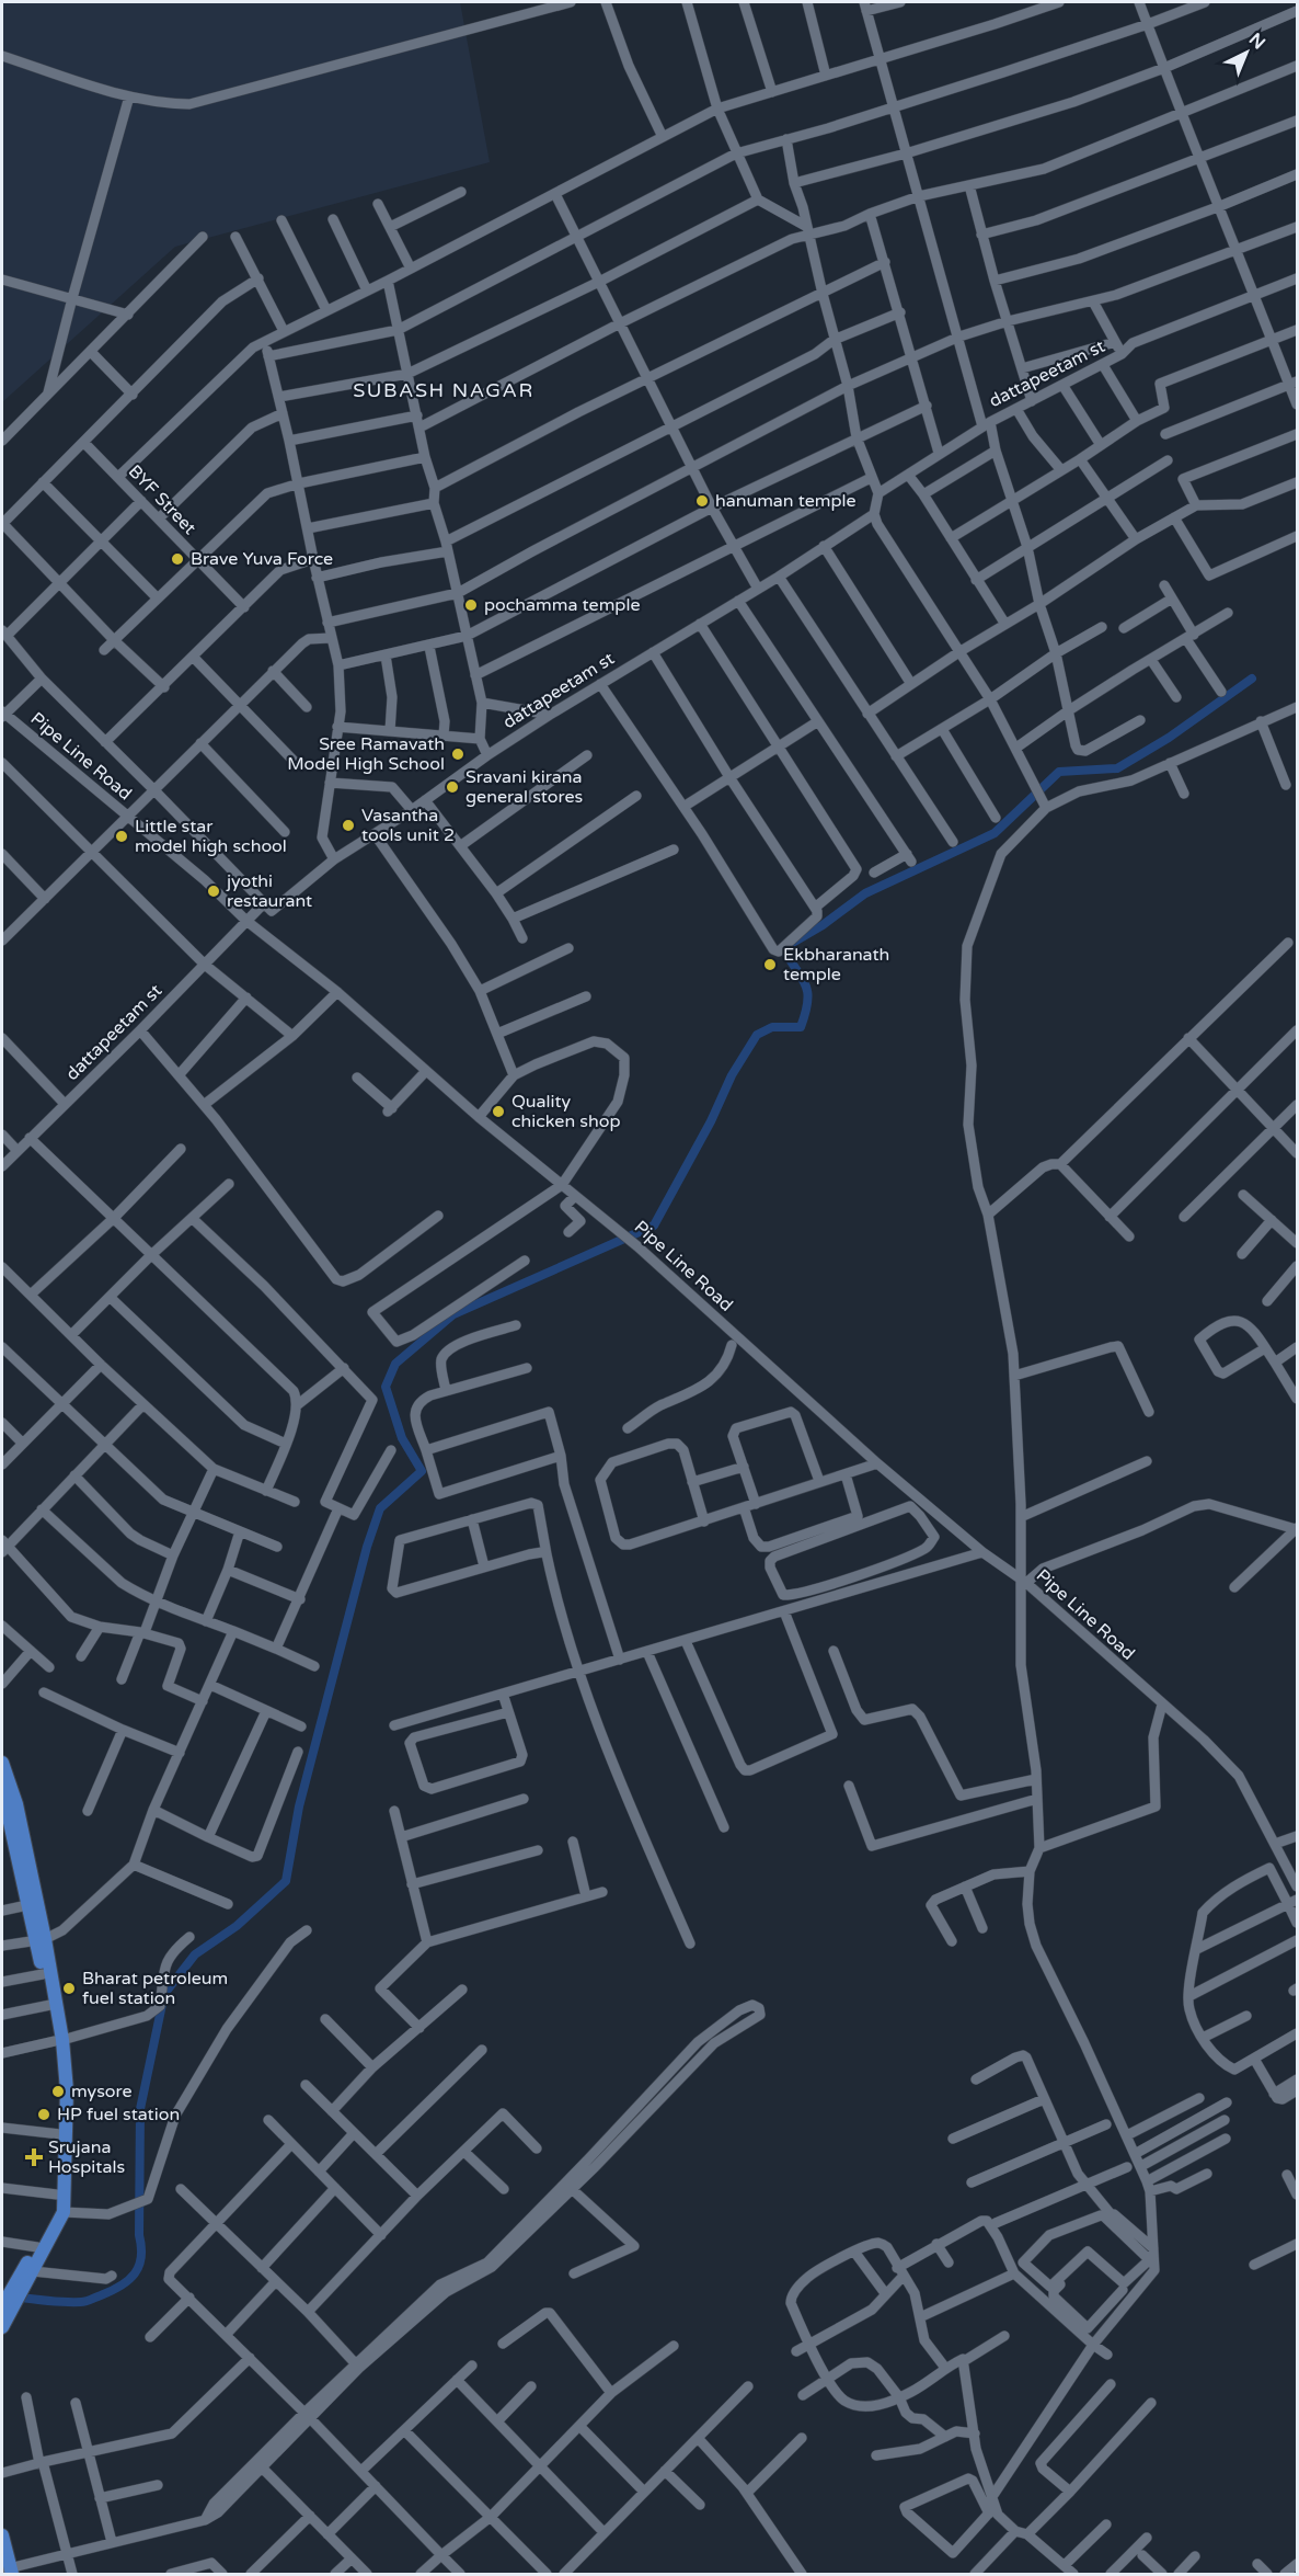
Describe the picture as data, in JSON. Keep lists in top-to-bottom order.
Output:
{
  "streets": {
    "street": ["dattapeetam st", "BYF Street", "Pipe Line Road"]
  },
  "crossings": [
    ["dattapeetam st", "Pipe Line Road"]
  ],
  "districts": ["SUBASH NAGAR"],
  "places": {
    "other": [
      "hanuman temple",
      "Brave Yuva Force",
      "pochamma temple",
      "Sree Ramavath Model High School",
      "Sravani kirana general stores",
      "Vasantha tools unit 2",
      "Little star model high school",
      "jyothi restaurant",
      "Ekbharanath temple",
      "Quality chicken shop",
      "Bharat petroleum fuel station",
      "mysore",
      "HP fuel station"
    ],
    "health": ["Srujana Hospitals"]
  },
  "north": "top right"
}
